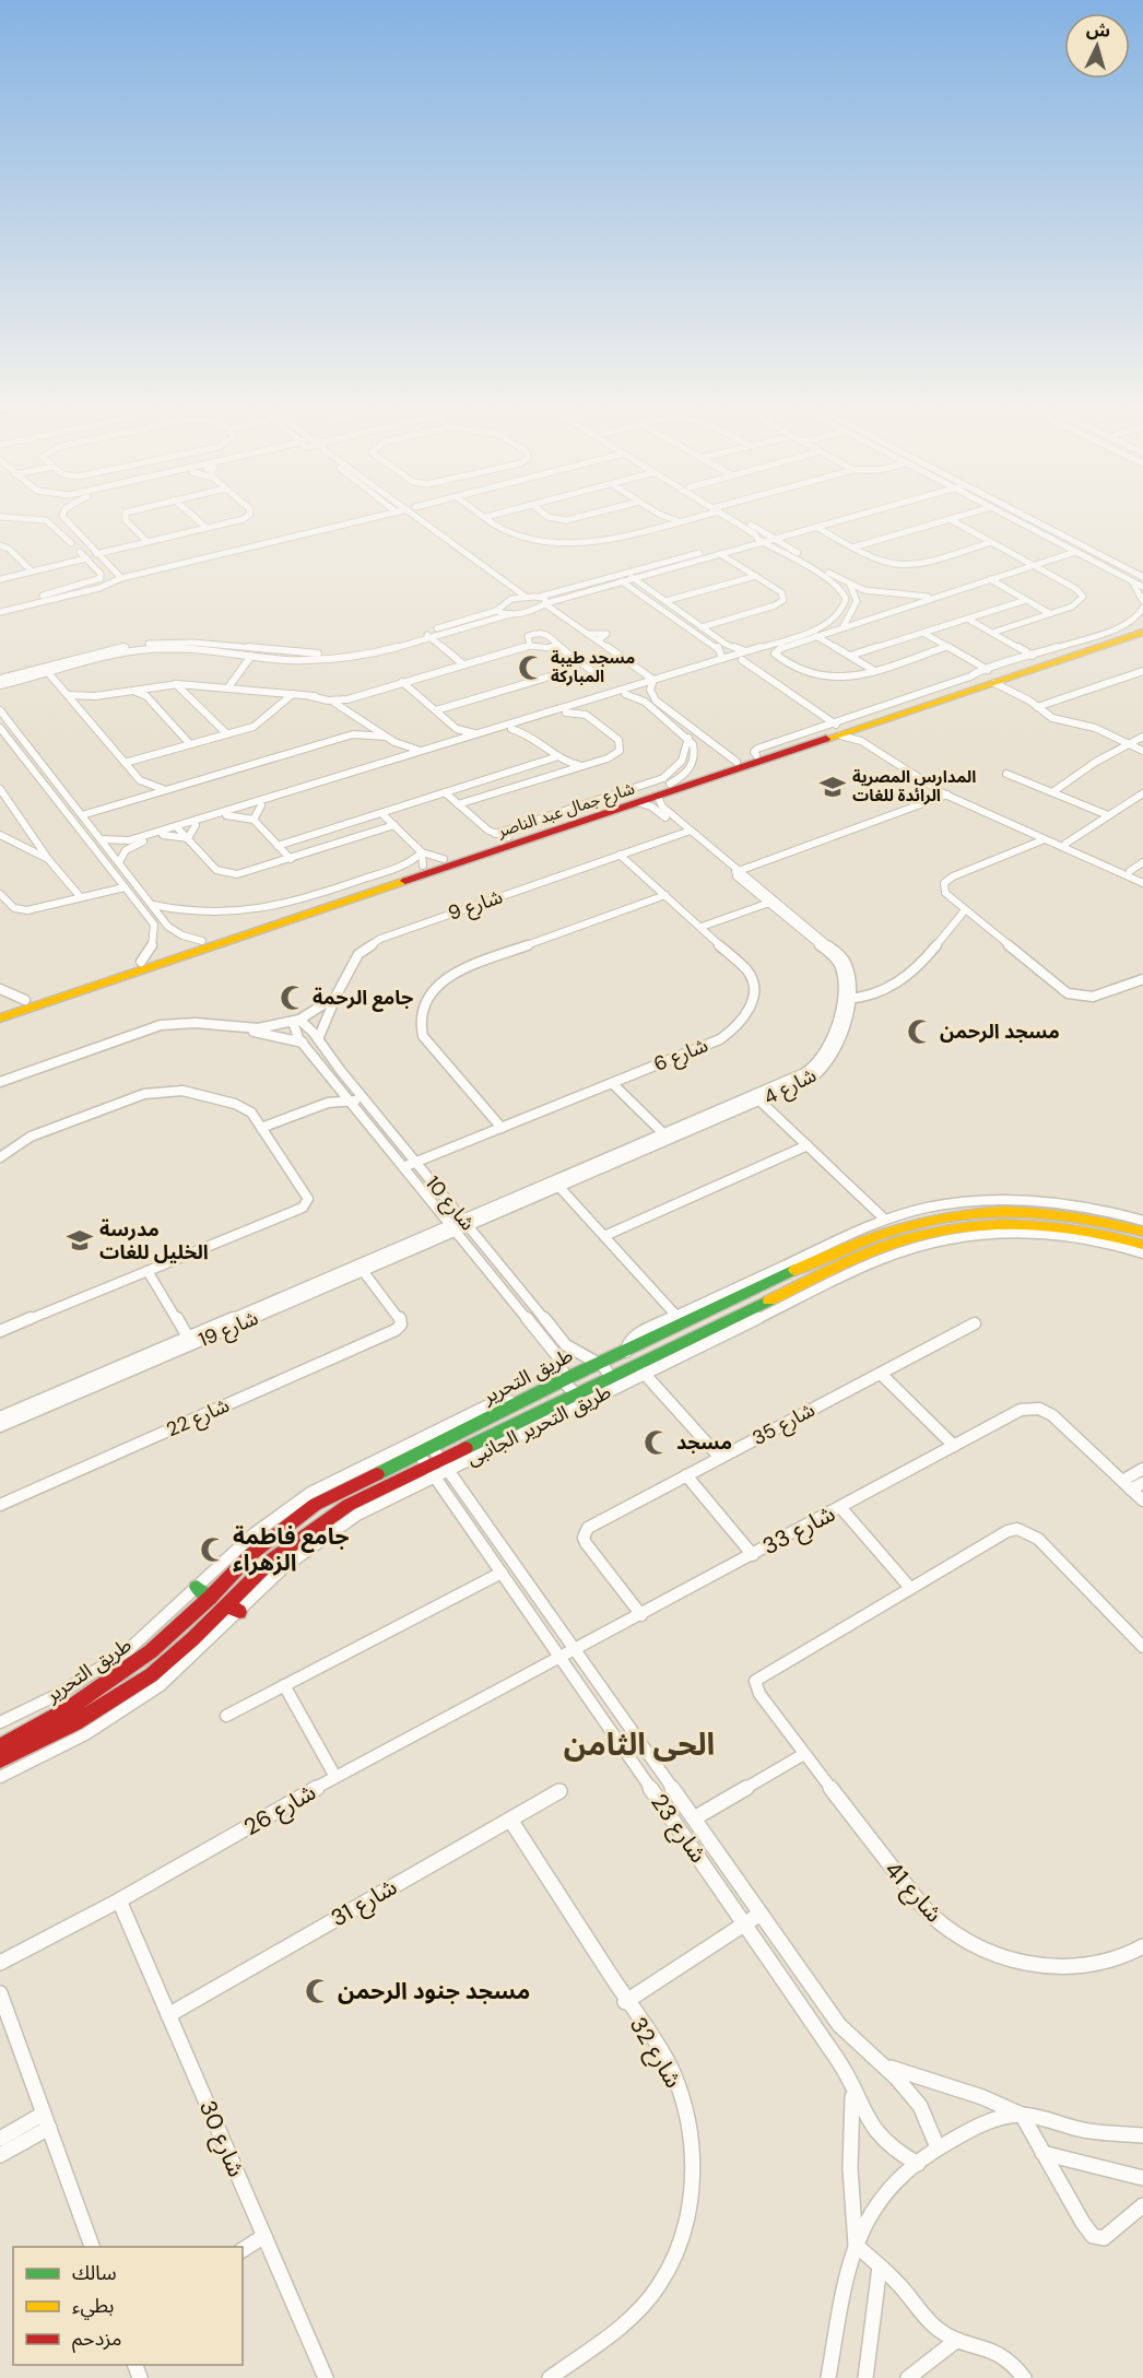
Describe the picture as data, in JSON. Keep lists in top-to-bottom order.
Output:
{
  "streets": {
    "main road": ["شارع جمال عبد الناصر", "طريق التحرير"],
    "street": [
      "شارع 9",
      "شارع 6",
      "شارع 4",
      "شارع 10",
      "شارع 19",
      "شارع 22",
      "شارع 35",
      "طريق التحرير الجانبى",
      "شارع 33",
      "شارع 26",
      "شارع 23",
      "شارع 41",
      "شارع 31",
      "شارع 32",
      "شارع 30"
    ]
  },
  "crossings": [
    ["شارع جمال عبد الناصر", "شارع 4"],
    ["شارع 9", "شارع 6"],
    ["شارع 9", "شارع 4"],
    ["شارع 9", "شارع 10"],
    ["شارع 6", "شارع 10"],
    ["شارع 4", "شارع 10"],
    ["شارع 4", "شارع 19"],
    ["شارع 10", "شارع 19"],
    ["شارع 10", "طريق التحرير"],
    ["شارع 19", "شارع 22"],
    ["طريق التحرير", "طريق التحرير الجانبى"],
    ["طريق التحرير", "شارع 23"],
    ["شارع 35", "شارع 33"],
    ["طريق التحرير الجانبى", "شارع 23"],
    ["شارع 33", "شارع 26"],
    ["شارع 33", "شارع 23"],
    ["شارع 26", "شارع 23"],
    ["شارع 26", "شارع 30"],
    ["شارع 31", "شارع 32"],
    ["شارع 31", "شارع 30"]
  ],
  "districts": ["الحى الثامن"],
  "places": {
    "mosque": [
      "مسجد طيبة المباركة",
      "جامع الرحمة",
      "مسجد الرحمن",
      "مسجد",
      "جامع فاطمة الزهراء",
      "مسجد جنود الرحمن"
    ],
    "school or university": ["المدارس المصرية الرائدة للغات", "مدرسة الخليل للغات"]
  },
  "legend": ["سالك", "بطيء", "مزدحم"],
  "north": "top"
}
